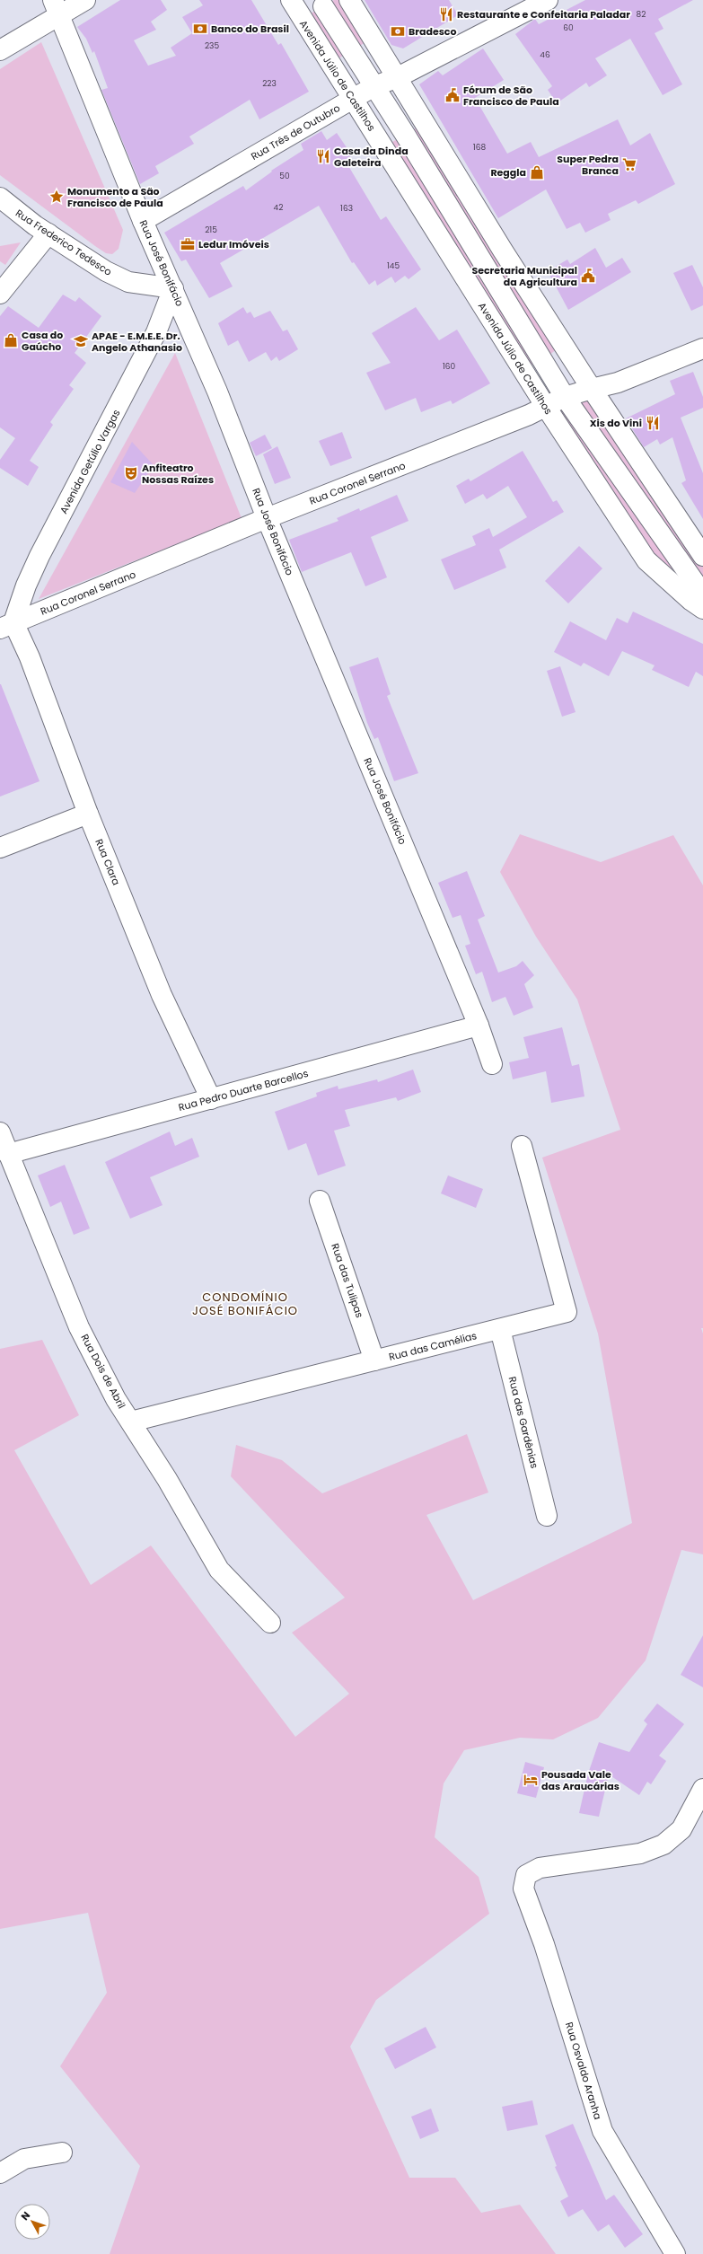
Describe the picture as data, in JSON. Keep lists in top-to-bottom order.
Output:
{
  "streets": {
    "street": [
      "Avenida Júlio de Castilhos",
      "Rua Três de Outubro",
      "Rua Frederico Tedesco",
      "Rua José Bonifácio",
      "Avenida Getúlio Vargas",
      "Rua Coronel Serrano",
      "Rua Clara",
      "Rua Pedro Duarte Barcellos",
      "Rua das Tulipas",
      "Rua das Camélias",
      "Rua Dois de Abril",
      "Rua das Gardênias",
      "Rua Osvaldo Aranha"
    ]
  },
  "crossings": [
    ["Avenida Júlio de Castilhos", "Rua Três de Outubro"],
    ["Avenida Júlio de Castilhos", "Rua Coronel Serrano"],
    ["Rua Três de Outubro", "Rua José Bonifácio"],
    ["Rua Frederico Tedesco", "Rua José Bonifácio"],
    ["Rua Frederico Tedesco", "Avenida Getúlio Vargas"],
    ["Rua José Bonifácio", "Avenida Getúlio Vargas"],
    ["Rua José Bonifácio", "Rua Coronel Serrano"],
    ["Rua José Bonifácio", "Rua Pedro Duarte Barcellos"],
    ["Avenida Getúlio Vargas", "Rua Coronel Serrano"],
    ["Avenida Getúlio Vargas", "Rua Clara"],
    ["Rua Coronel Serrano", "Rua Clara"],
    ["Rua Clara", "Rua Pedro Duarte Barcellos"],
    ["Rua Pedro Duarte Barcellos", "Rua Dois de Abril"],
    ["Rua das Tulipas", "Rua das Camélias"],
    ["Rua das Camélias", "Rua Dois de Abril"],
    ["Rua das Camélias", "Rua das Gardênias"]
  ],
  "districts": ["CONDOMÍNIO JOSÉ BONIFÁCIO"],
  "places": {
    "restaurant": ["Restaurante e Confeitaria Paladar", "Casa da Dinda Galeteira", "Xis do Vini"],
    "bank": ["Banco do Brasil", "Bradesco"],
    "public building": ["Fórum de São Francisco de Paula", "Secretaria Municipal da Agricultura"],
    "supermarket": ["Super Pedra Branca"],
    "shop": ["Reggla", "Casa do Gaúcho"],
    "place": ["Monumento a São Francisco de Paula"],
    "office": ["Ledur Imóveis"],
    "school or university": ["APAE - E.M.E.E. Dr. Angelo Athanasio"],
    "theatre": ["Anfiteatro Nossas Raízes"],
    "hotel": ["Pousada Vale das Araucárias"]
  },
  "house_numbers": [
    "82",
    "60",
    "235",
    "46",
    "223",
    "168",
    "50",
    "42",
    "163",
    "215",
    "145",
    "160"
  ],
  "north": "top left"
}
